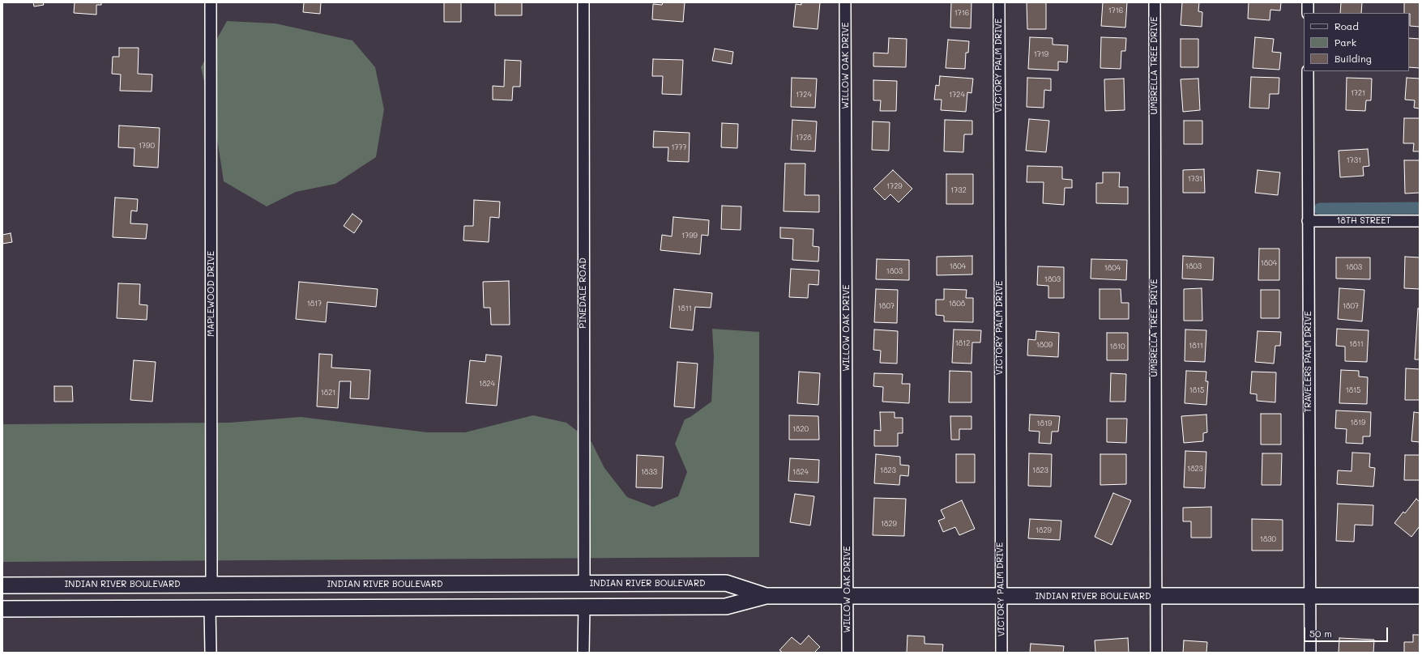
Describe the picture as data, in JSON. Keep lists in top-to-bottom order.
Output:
{
  "streets": {
    "main road": ["INDIAN RIVER BOULEVARD"],
    "street": [
      "WILLOW OAK DRIVE",
      "VICTORY PALM DRIVE",
      "UMBRELLA TREE DRIVE",
      "18TH STREET",
      "PINEDALE ROAD",
      "MAPLEWOOD DRIVE",
      "TRAVELERS PALM DRIVE"
    ]
  },
  "crossings": [
    ["WILLOW OAK DRIVE", "INDIAN RIVER BOULEVARD"],
    ["VICTORY PALM DRIVE", "INDIAN RIVER BOULEVARD"],
    ["UMBRELLA TREE DRIVE", "INDIAN RIVER BOULEVARD"],
    ["18TH STREET", "TRAVELERS PALM DRIVE"],
    ["PINEDALE ROAD", "INDIAN RIVER BOULEVARD"],
    ["MAPLEWOOD DRIVE", "INDIAN RIVER BOULEVARD"],
    ["TRAVELERS PALM DRIVE", "INDIAN RIVER BOULEVARD"]
  ],
  "house_numbers": [
    "1716",
    "1716",
    "1719",
    "1721",
    "1724",
    "1724",
    "1728",
    "1790",
    "1777",
    "1731",
    "1731",
    "1729",
    "1732",
    "1799",
    "1804",
    "1804",
    "1803",
    "1803",
    "1804",
    "1803",
    "1803",
    "1817",
    "1808",
    "1807",
    "1807",
    "1811",
    "1812",
    "1811",
    "1809",
    "1811",
    "1810",
    "1824",
    "1815",
    "1815",
    "1821",
    "1819",
    "1819",
    "1820",
    "1823",
    "1823",
    "1823",
    "1833",
    "1824",
    "1829",
    "1829",
    "1830"
  ],
  "legend": ["Road", "Park", "Building"],
  "scale_bar": "50 m"
}
